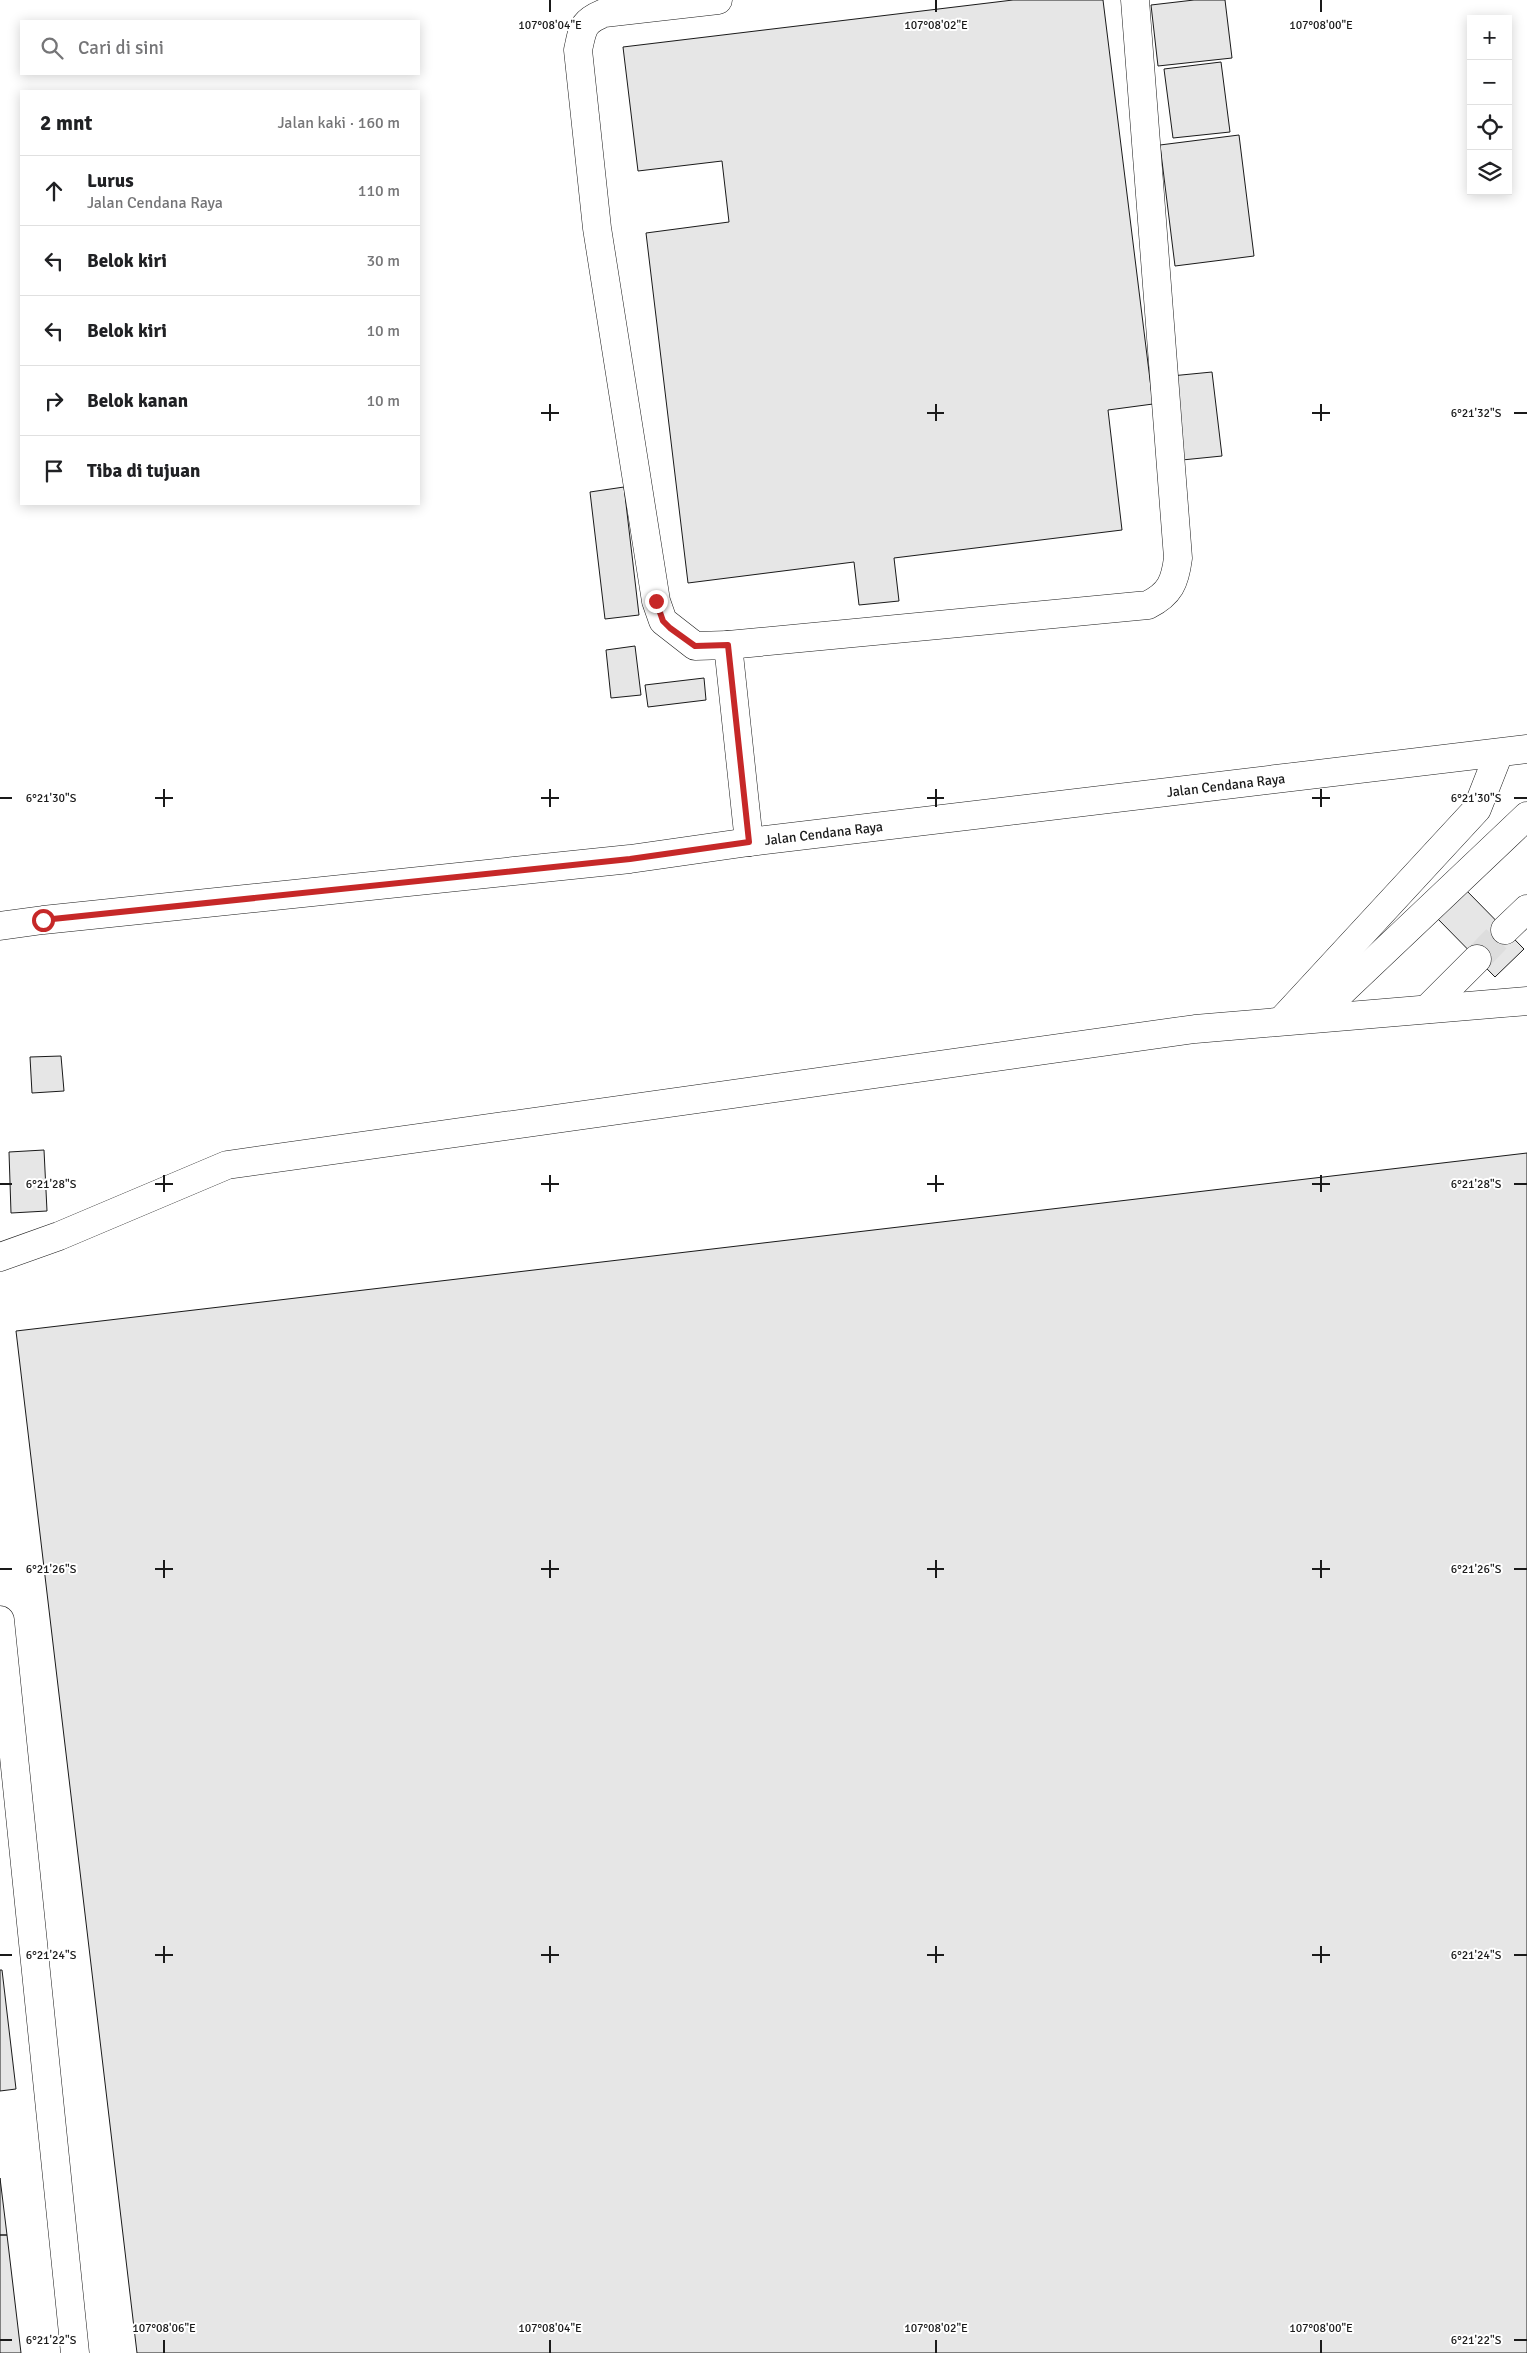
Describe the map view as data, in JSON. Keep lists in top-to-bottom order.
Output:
{
  "streets": {
    "lane": ["Jalan Cendana Raya"]
  },
  "page": {
    "map_buttons": ["+", "−"],
    "search": "Cari di sini",
    "heading": ["2 mnt", "Jalan kaki · 160 m"],
    "list": [
      ["Lurus", "Jalan Cendana Raya", "110 m"],
      ["Belok kiri", "30 m"],
      ["Belok kiri", "10 m"],
      ["Belok kanan", "10 m"],
      "Tiba di tujuan"
    ]
  },
  "coordinates": [
    "107°08'04\"E",
    "107°08'02\"E",
    "107°08'00\"E",
    "6°21'32\"S",
    "6°21'30\"S",
    "6°21'28\"S",
    "6°21'26\"S",
    "6°21'24\"S",
    "107°08'06\"E",
    "6°21'22\"S"
  ]
}
